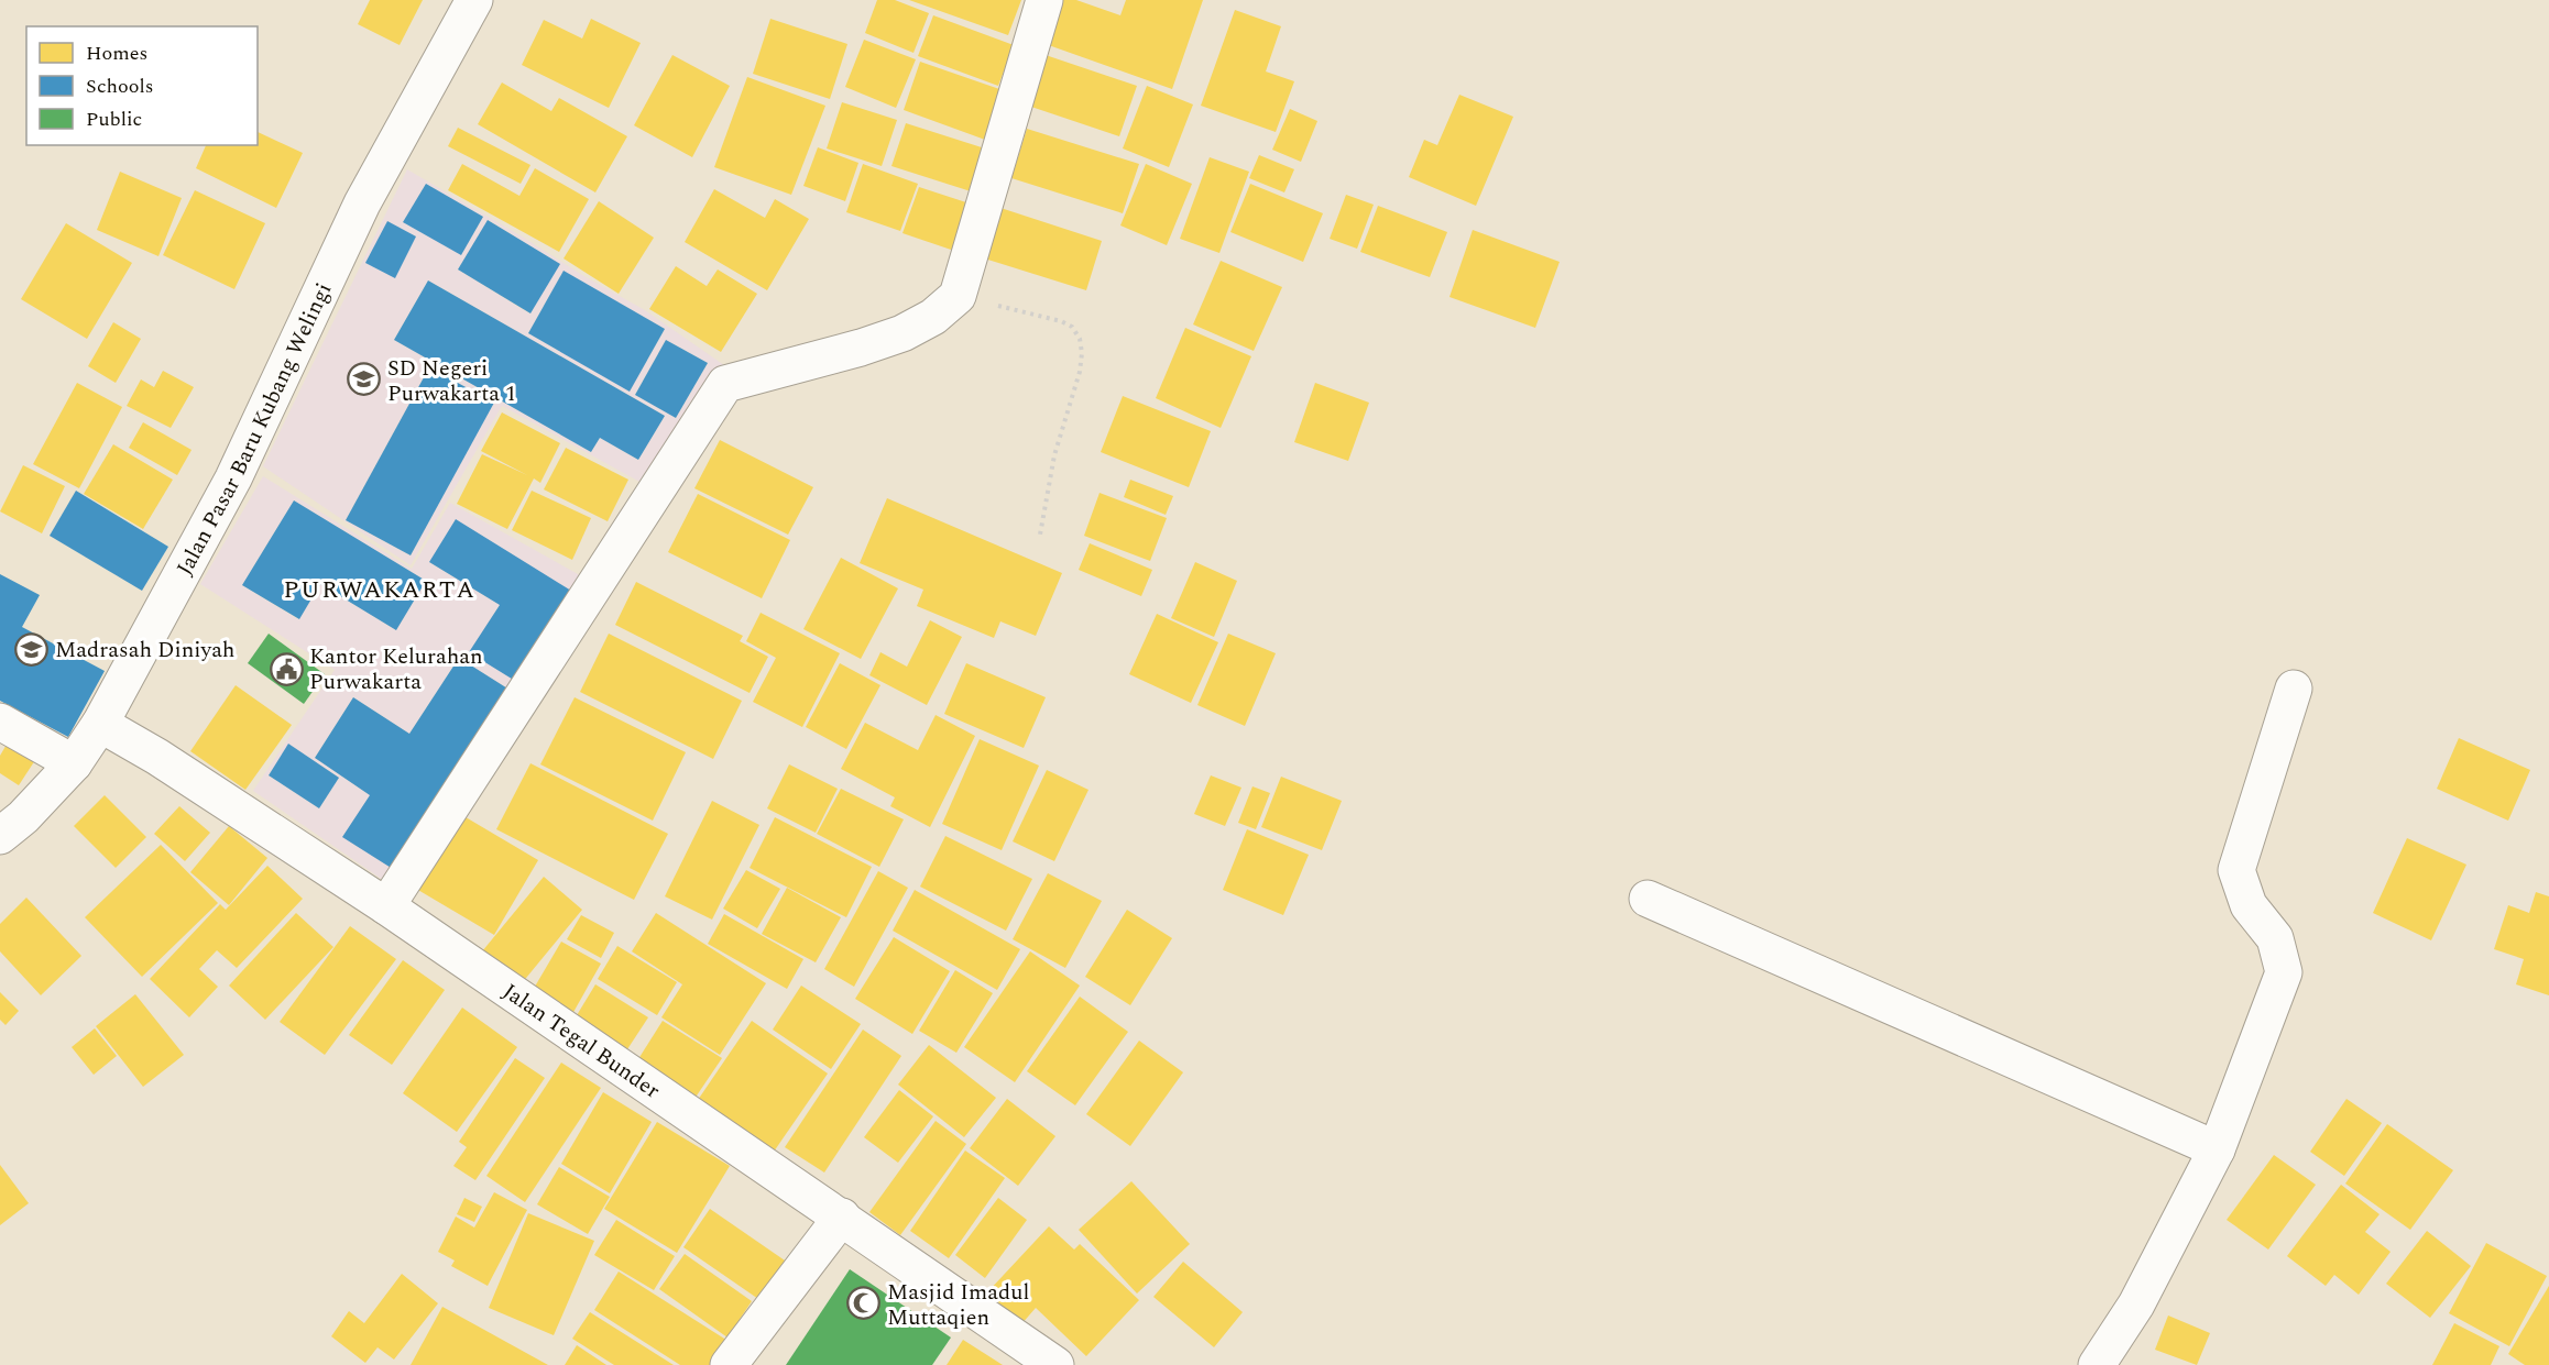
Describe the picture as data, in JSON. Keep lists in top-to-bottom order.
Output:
{
  "streets": {
    "street": ["Jalan Pasar Baru Kubang Welingi", "Jalan Tegal Bunder"]
  },
  "crossings": [
    ["Jalan Pasar Baru Kubang Welingi", "Jalan Tegal Bunder"]
  ],
  "districts": ["PURWAKARTA"],
  "places": {
    "school or university": ["SD Negeri Purwakarta 1", "Madrasah Diniyah"],
    "public building": ["Kantor Kelurahan Purwakarta"],
    "mosque": ["Masjid Imadul Muttaqien"]
  },
  "legend": ["Homes", "Schools", "Public"]
}
